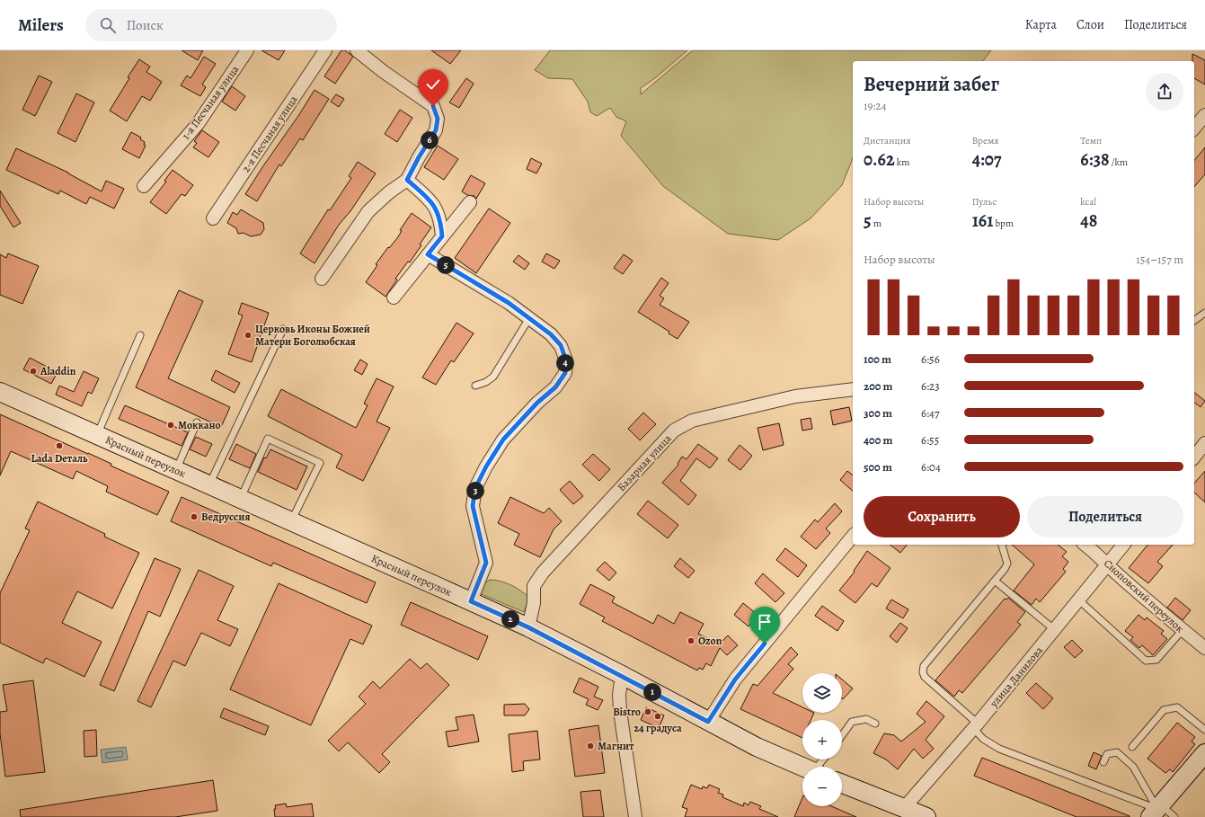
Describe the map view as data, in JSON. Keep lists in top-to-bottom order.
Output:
{
  "streets": {
    "main road": ["Красный переулок"],
    "street": [
      "1-я Песчаная улица",
      "2-я Песчаная улица",
      "Базарная улица",
      "Сноповский переулок",
      "улица Данилова"
    ]
  },
  "crossings": [
    ["Красный переулок", "Базарная улица"],
    ["Сноповский переулок", "улица Данилова"]
  ],
  "places": [
    "Церковь Иконы Божией Матери Боголюбская",
    "Aladdin",
    "Моккано",
    "Lada Dеталь",
    "Ведруссия",
    "Ozon",
    "Bistro",
    "24 градуса",
    "Магнит"
  ],
  "page": {
    "header": "Milers",
    "search": "Поиск",
    "nav": ["Карта", "Слои", "Поделиться"],
    "heading": ["Вечерний забег", "19:24"],
    "stats": [
      ["Дистанция", "0.62 km"],
      ["Время", "4:07"],
      ["Темп", "6:38 /km"],
      ["Набор высоты", "5 m"],
      ["Пульс", "161 bpm"],
      ["kcal", "48"]
    ],
    "pins": [
      "6",
      "5",
      "4",
      "3",
      "2",
      "1"
    ],
    "chart": ["Набор высоты", "154–157 m"],
    "list": [
      {
        "name": "100 m",
        "note": "6:56"
      },
      {
        "name": "200 m",
        "note": "6:23"
      },
      {
        "name": "300 m",
        "note": "6:47"
      },
      {
        "name": "400 m",
        "note": "6:55"
      },
      {
        "name": "500 m",
        "note": "6:04"
      }
    ],
    "buttons": ["Сохранить", "Поделиться"],
    "map_buttons": ["+", "−"]
  }
}
